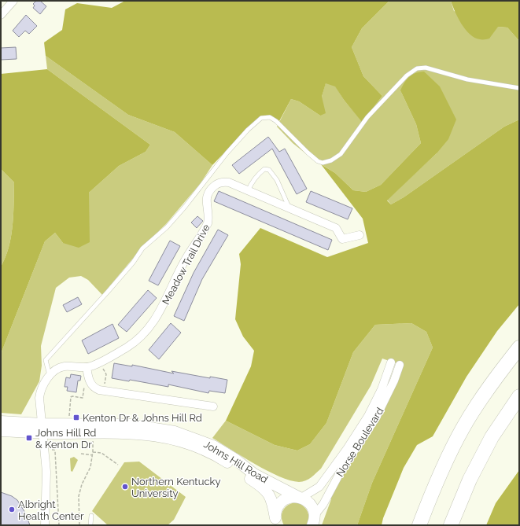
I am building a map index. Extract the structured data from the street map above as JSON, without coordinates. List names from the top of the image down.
{
  "streets": {
    "main road": ["Johns Hill Road"],
    "street": ["Meadow Trail Drive", "Norse Boulevard"]
  },
  "crossings": [
    ["Meadow Trail Drive", "Johns Hill Road"],
    ["Norse Boulevard", "Johns Hill Road"]
  ],
  "places": {
    "transit": ["Kenton Dr & Johns Hill Rd", "Johns Hill Rd & Kenton Dr"],
    "other": ["Northern Kentucky University", "Albright Health Center"]
  }
}
